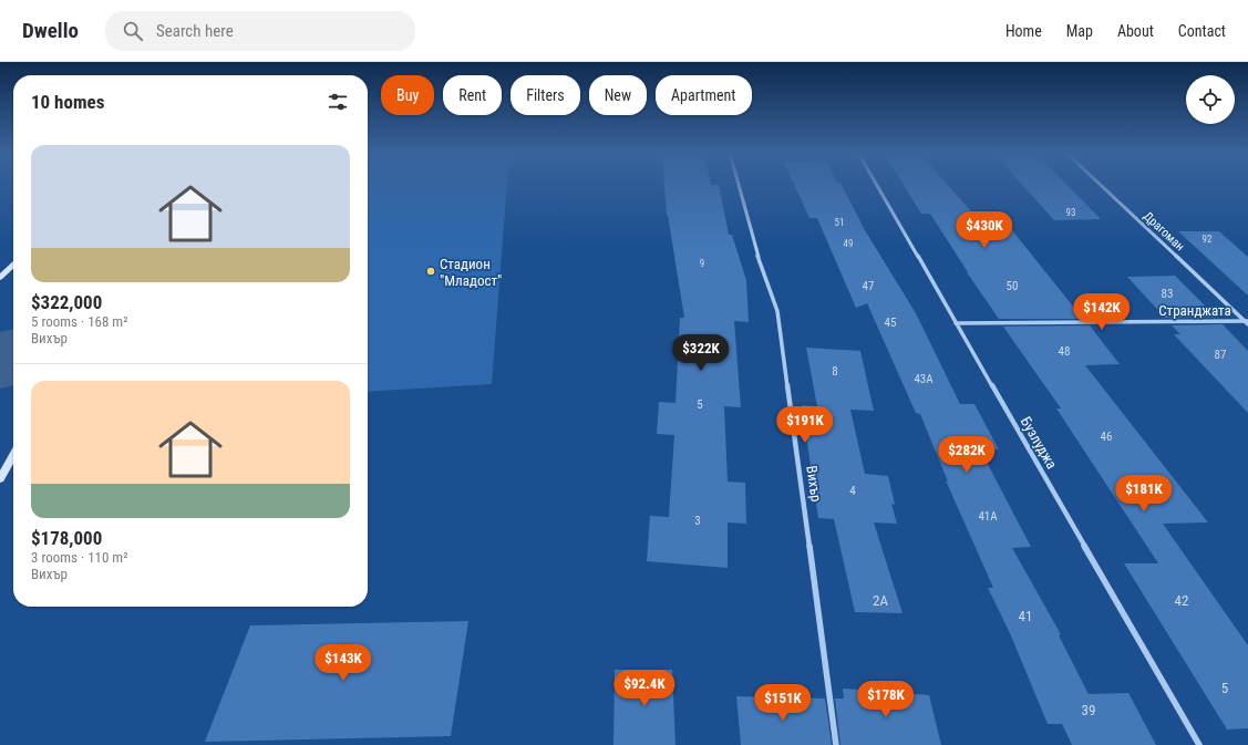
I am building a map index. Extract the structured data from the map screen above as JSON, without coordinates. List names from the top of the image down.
{
  "streets": {
    "street": [
      "Драгоман",
      "Странджата",
      "Бузлуджа",
      "Вихър"
    ]
  },
  "crossings": [
    ["Драгоман", "Странджата"],
    ["Странджата", "Бузлуджа"]
  ],
  "places": ["Стадион \"Младост\""],
  "house_numbers": [
    "93",
    "51",
    "92",
    "49",
    "9",
    "47",
    "50",
    "83",
    "45",
    "48",
    "87",
    "8",
    "43А",
    "5",
    "46",
    "4",
    "41А",
    "3",
    "2А",
    "42",
    "41",
    "5",
    "39"
  ],
  "page": {
    "header": "Dwello",
    "search": "Search here",
    "nav": [
      "Home",
      "Map",
      "About",
      "Contact"
    ],
    "chip": [
      "Buy",
      "Rent",
      "Filters",
      "New",
      "Apartment"
    ],
    "heading": "10 homes",
    "list": [
      {
        "name": "$322,000",
        "note": "5 rooms · 168 m² · Вихър"
      },
      {
        "name": "$178,000",
        "note": "3 rooms · 110 m² · Вихър"
      }
    ],
    "price": [
      "$430K",
      "$142K",
      "$322K",
      "$191K",
      "$282K",
      "$181K",
      "$143K",
      "$92.4K",
      "$178K",
      "$151K"
    ]
  }
}
